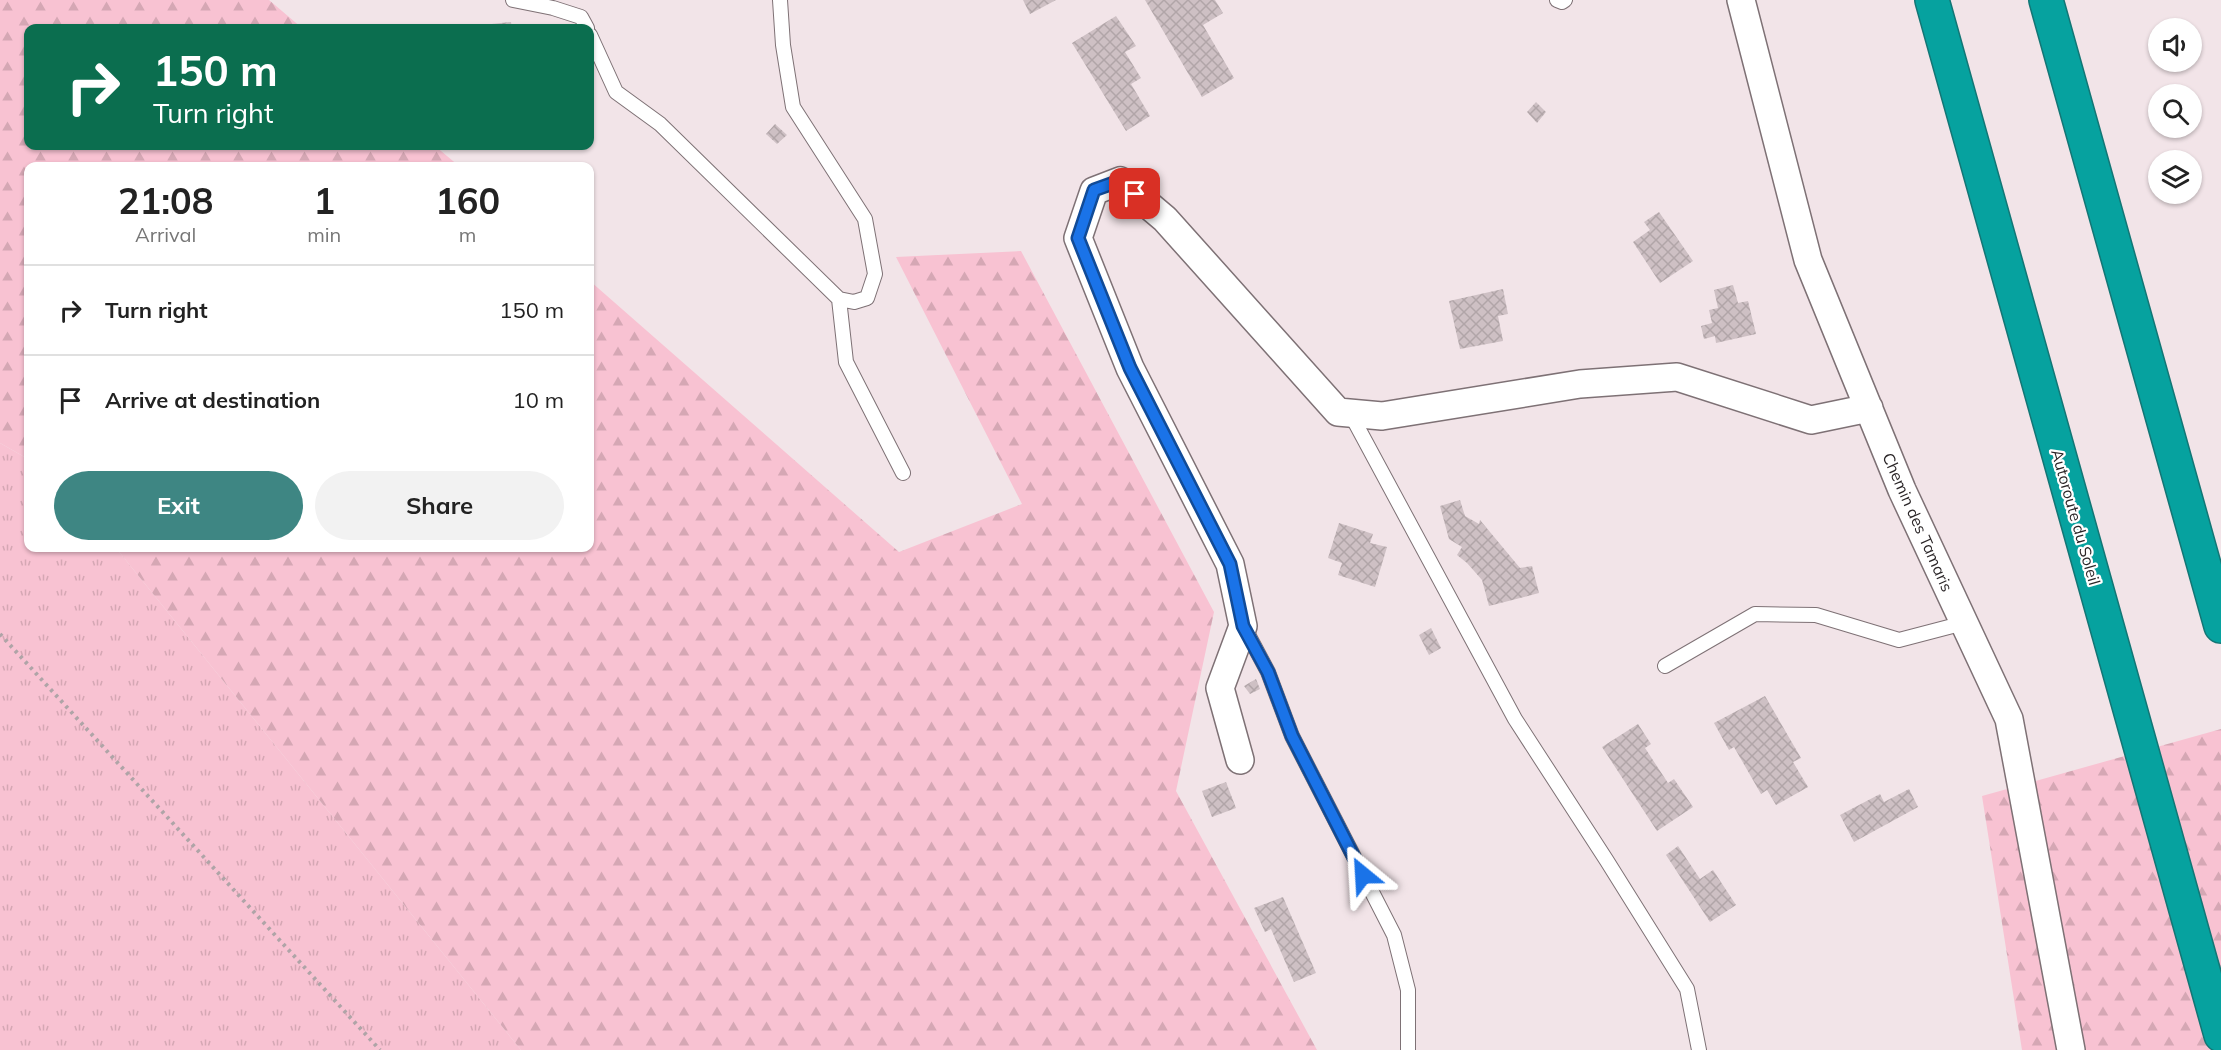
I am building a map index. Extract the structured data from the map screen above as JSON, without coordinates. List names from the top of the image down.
{
  "streets": {
    "highway": ["Autoroute du Soleil"],
    "street": ["Chemin des Tamaris"]
  },
  "page": {
    "turn": ["150 m", "Turn right"],
    "eta": [
      "21:08",
      "Arrival",
      "1",
      "min",
      "160",
      "m"
    ],
    "list": [
      {
        "name": "Turn right",
        "value": "150 m"
      },
      {
        "name": "Arrive at destination",
        "value": "10 m"
      }
    ],
    "buttons": ["Exit", "Share"]
  }
}
